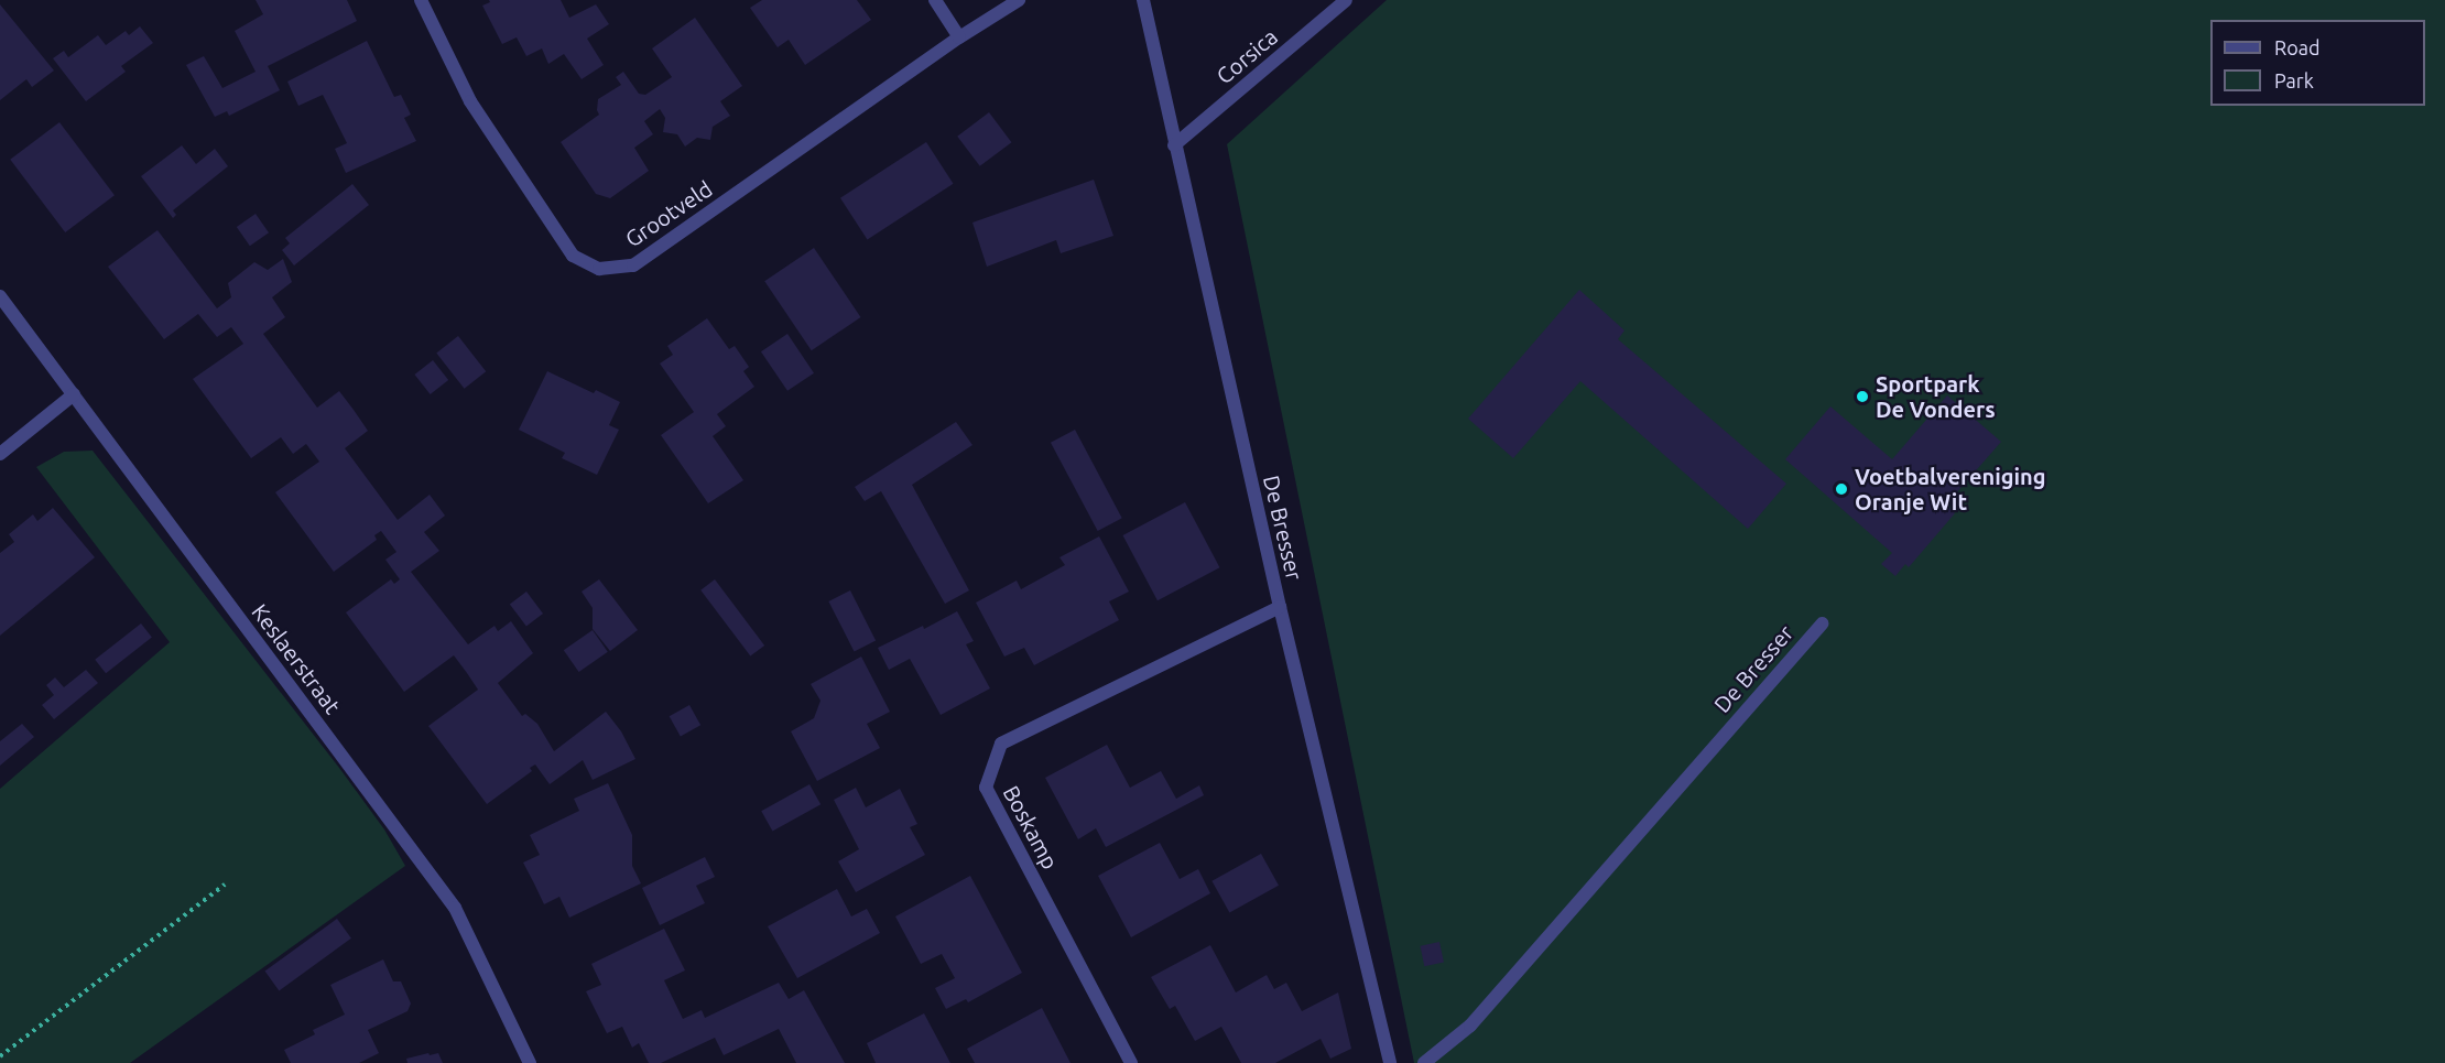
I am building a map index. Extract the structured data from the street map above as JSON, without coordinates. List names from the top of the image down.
{
  "streets": {
    "street": [
      "Corsica",
      "Grootveld",
      "De Bresser",
      "Keslaerstraat",
      "Boskamp"
    ]
  },
  "crossings": [
    ["Corsica", "De Bresser"],
    ["De Bresser", "Boskamp"]
  ],
  "places": ["Sportpark De Vonders", "Voetbalvereniging Oranje Wit"],
  "legend": ["Road", "Park"]
}
